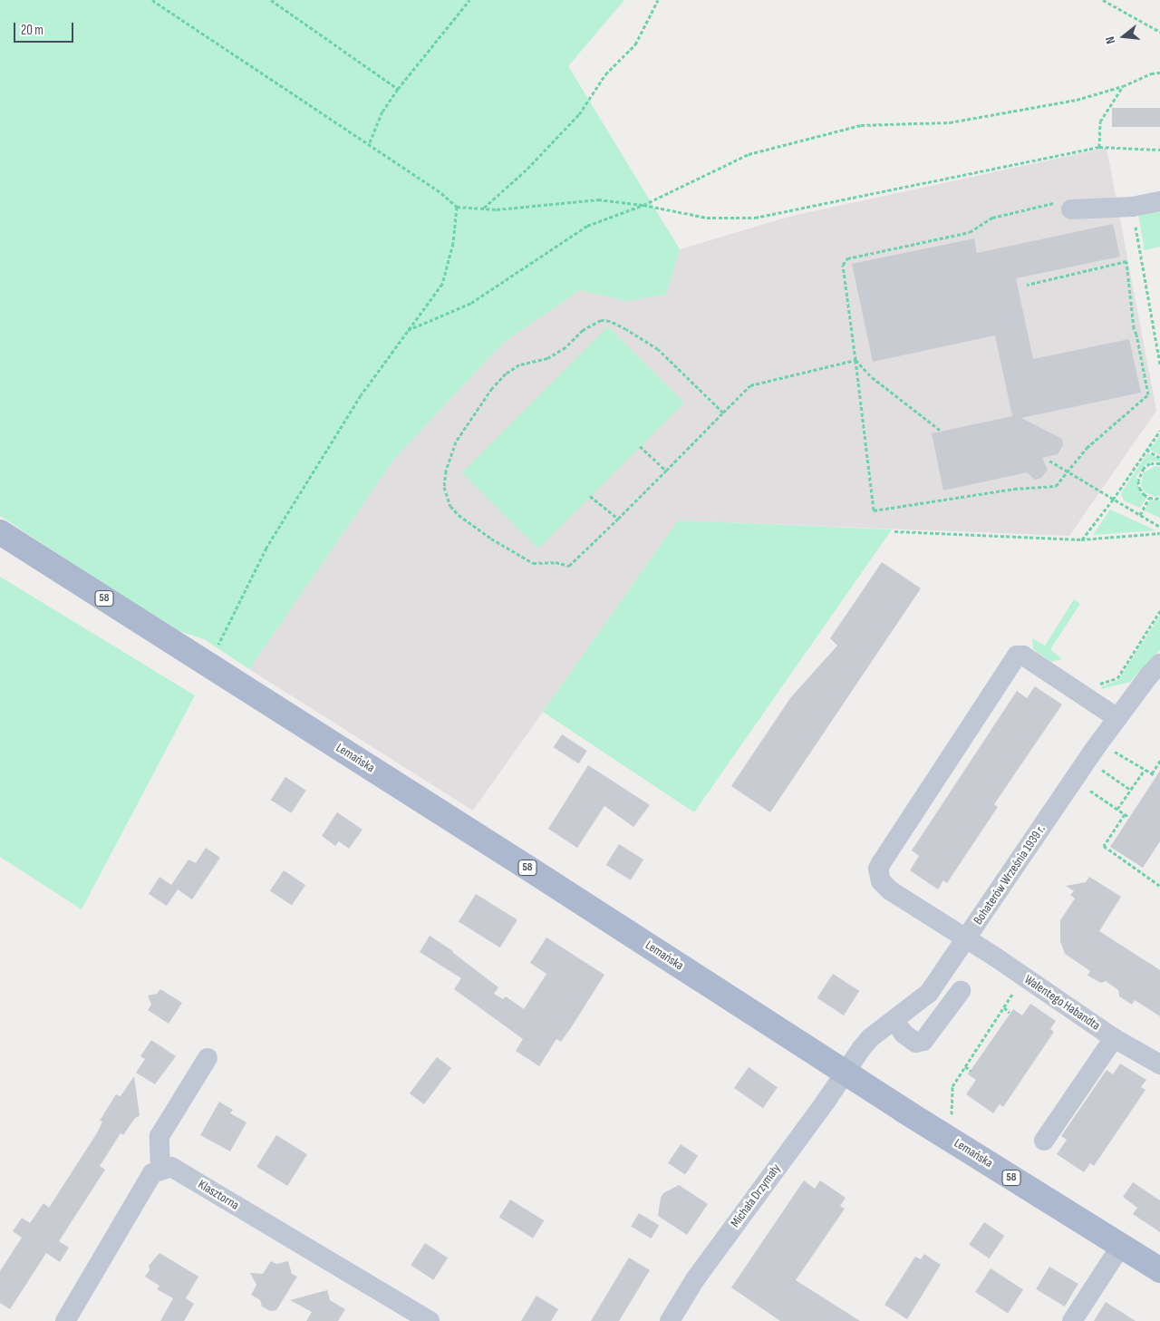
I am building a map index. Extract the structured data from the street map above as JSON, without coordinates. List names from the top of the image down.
{
  "streets": {
    "main road": ["58", "Lemańska"],
    "street": [
      "Bohaterów Września 1939 r.",
      "Walentego Habandta",
      "Klasztorna",
      "Michała Drzymały"
    ]
  },
  "crossings": [
    ["58", "Lemańska"],
    ["Lemańska", "Bohaterów Września 1939 r."],
    ["Lemańska", "Michała Drzymały"],
    ["Bohaterów Września 1939 r.", "Walentego Habandta"],
    ["Bohaterów Września 1939 r.", "Michała Drzymały"]
  ],
  "scale_bar": "20 m",
  "north": "left"
}
